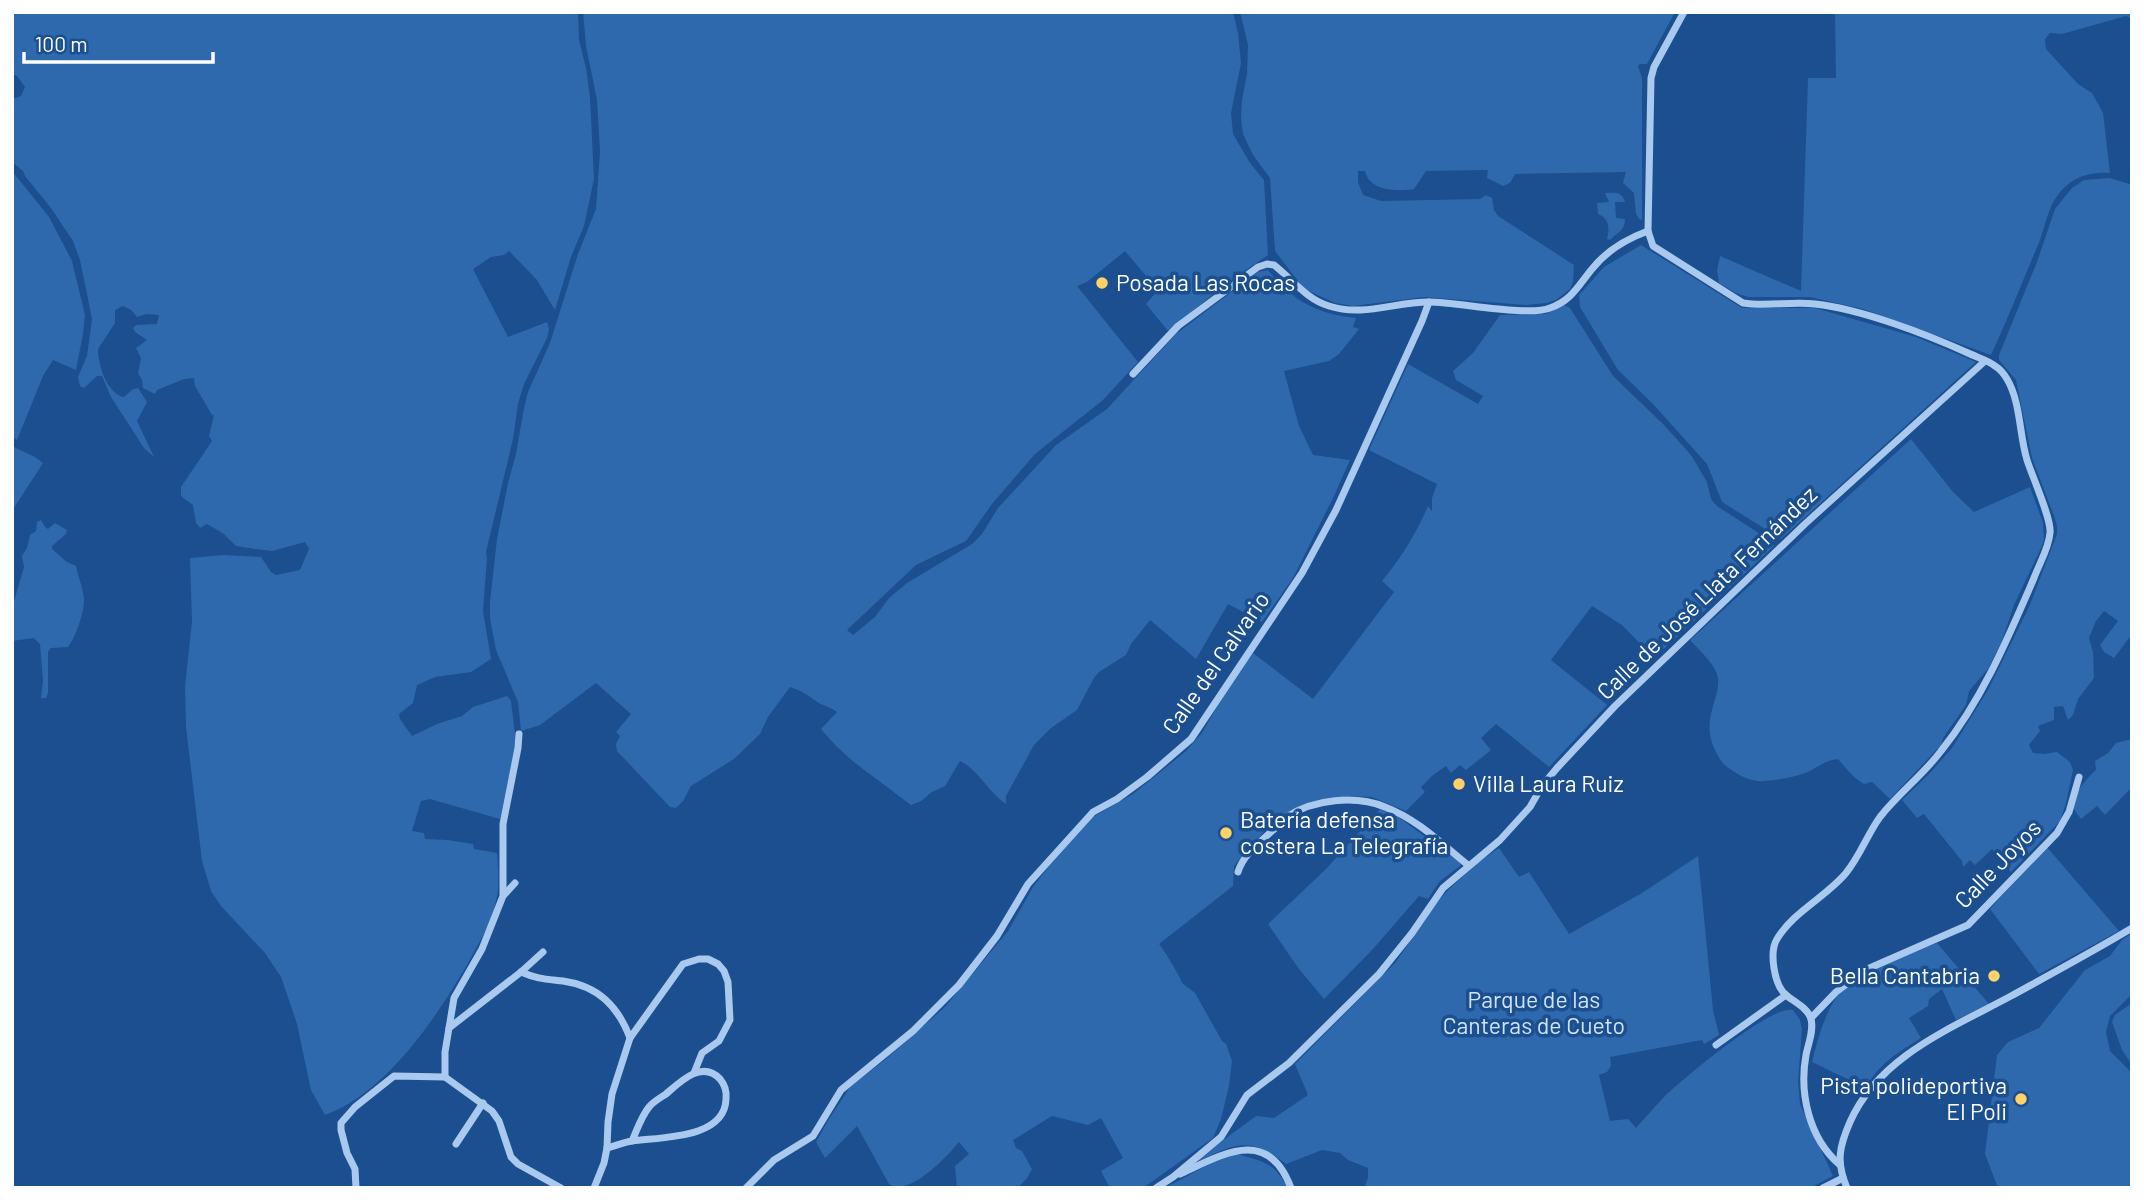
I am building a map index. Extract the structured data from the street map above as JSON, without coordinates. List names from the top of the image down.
{
  "streets": {
    "street": ["Calle de José Llata Fernández", "Calle del Calvario", "Calle Joyos"]
  },
  "parks": ["Parque de las Canteras de Cueto"],
  "places": [
    "Posada Las Rocas",
    "Villa Laura Ruiz",
    "Batería defensa costera La Telegrafía",
    "Bella Cantabria",
    "Pista polideportiva El Poli"
  ],
  "scale_bar": "100 m"
}
